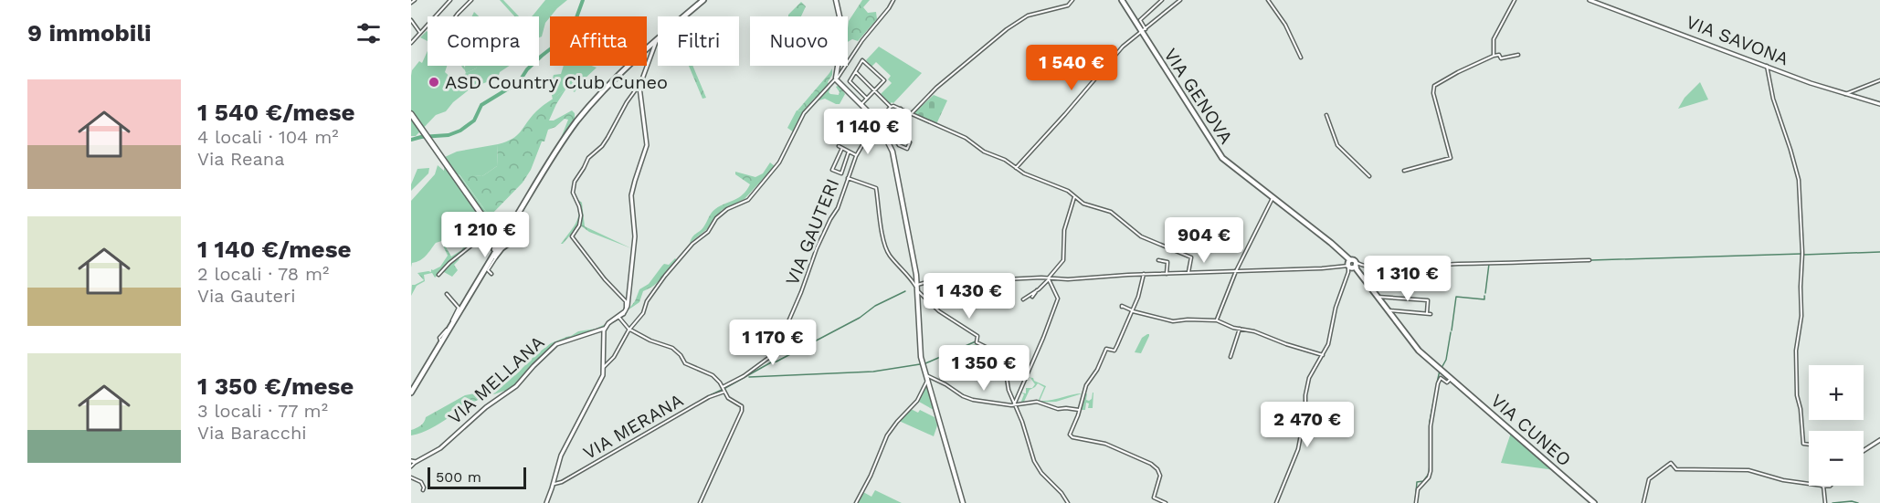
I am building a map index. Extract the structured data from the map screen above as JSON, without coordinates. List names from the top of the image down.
{
  "streets": {
    "main road": ["VIA GENOVA", "VIA CUNEO"],
    "street": [
      "VIA SAVONA",
      "VIA GAUTERI",
      "VIA MELLANA",
      "VIA MERANA"
    ]
  },
  "crossings": [
    ["VIA GENOVA", "VIA CUNEO"]
  ],
  "places": ["ASD Country Club Cuneo"],
  "scale_bar": "500 m",
  "page": {
    "heading": "9 immobili",
    "chip": [
      "Compra",
      "Affitta",
      "Filtri",
      "Nuovo"
    ],
    "price": [
      "1 540 €",
      "1 140 €",
      "1 210 €",
      "904 €",
      "1 310 €",
      "1 430 €",
      "1 170 €",
      "1 350 €",
      "2 470 €"
    ],
    "list": [
      {
        "name": "1 540 €/mese",
        "note": "4 locali · 104 m² · Via Reana"
      },
      {
        "name": "1 140 €/mese",
        "note": "2 locali · 78 m² · Via Gauteri"
      },
      {
        "name": "1 350 €/mese",
        "note": "3 locali · 77 m² · Via Baracchi"
      }
    ],
    "map_buttons": ["+", "−"],
    "scale": "500 m"
  }
}
